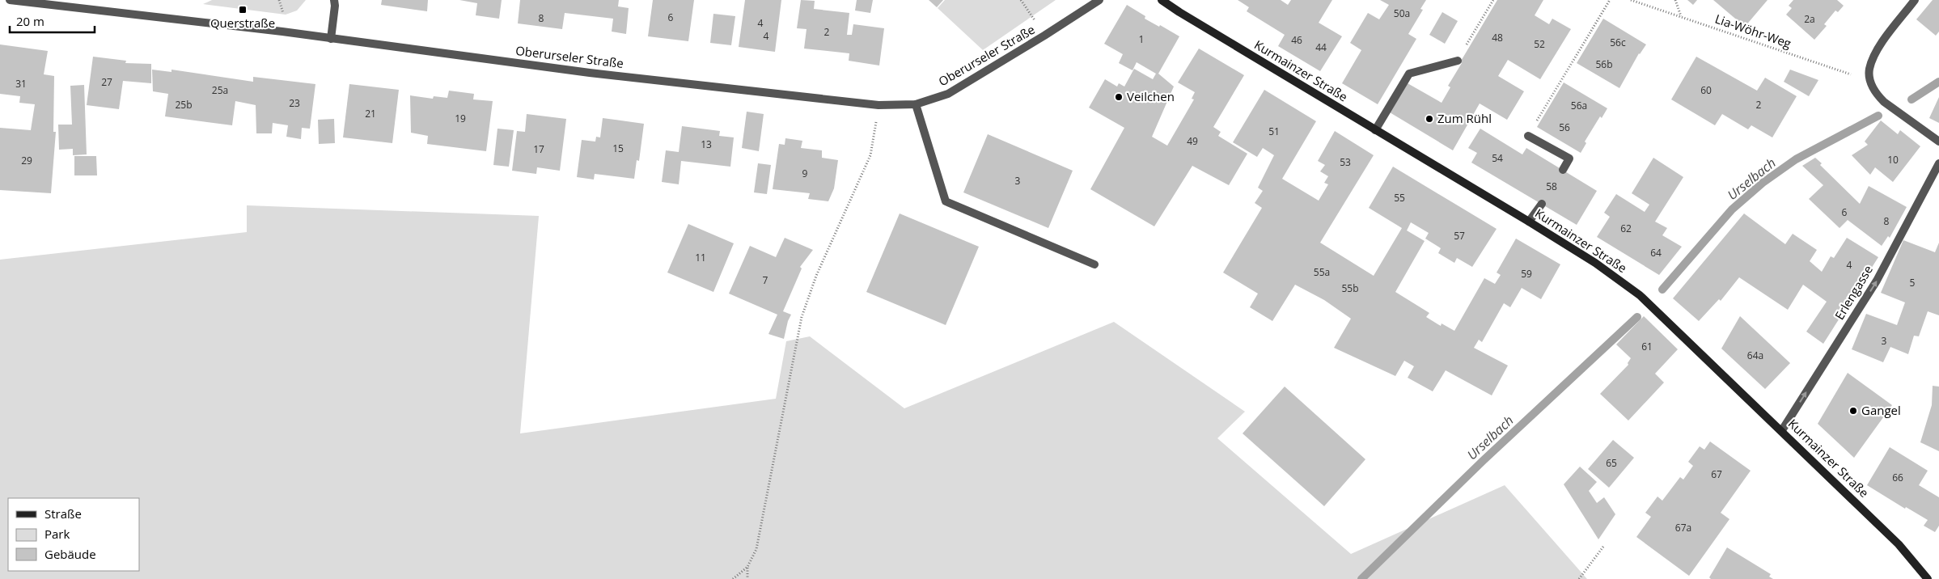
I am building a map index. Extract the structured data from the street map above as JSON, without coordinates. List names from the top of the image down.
{
  "streets": {
    "main road": ["Kurmainzer Straße"],
    "street": ["Oberurseler Straße", "Erlengasse"],
    "path": ["Lia-Wöhr-Weg"]
  },
  "crossings": [
    ["Kurmainzer Straße", "Erlengasse"]
  ],
  "one_way": ["Erlengasse"],
  "water": ["Urselbach"],
  "places": {
    "transit": ["Querstraße"],
    "other": ["Veilchen", "Zum Rühl", "Gangel"]
  },
  "house_numbers": [
    "50a",
    "6",
    "8",
    "2a",
    "4",
    "2",
    "4",
    "48",
    "1",
    "46",
    "56c",
    "52",
    "44",
    "56b",
    "27",
    "31",
    "25a",
    "60",
    "23",
    "25b",
    "2",
    "56a",
    "21",
    "19",
    "56",
    "51",
    "49",
    "13",
    "15",
    "17",
    "54",
    "10",
    "29",
    "53",
    "9",
    "3",
    "58",
    "55",
    "6",
    "8",
    "62",
    "57",
    "64",
    "11",
    "4",
    "55a",
    "59",
    "7",
    "5",
    "55b",
    "3",
    "61",
    "64a",
    "65",
    "67",
    "66",
    "67a"
  ],
  "legend": ["Straße", "Park", "Gebäude"],
  "scale_bar": "20 m"
}
